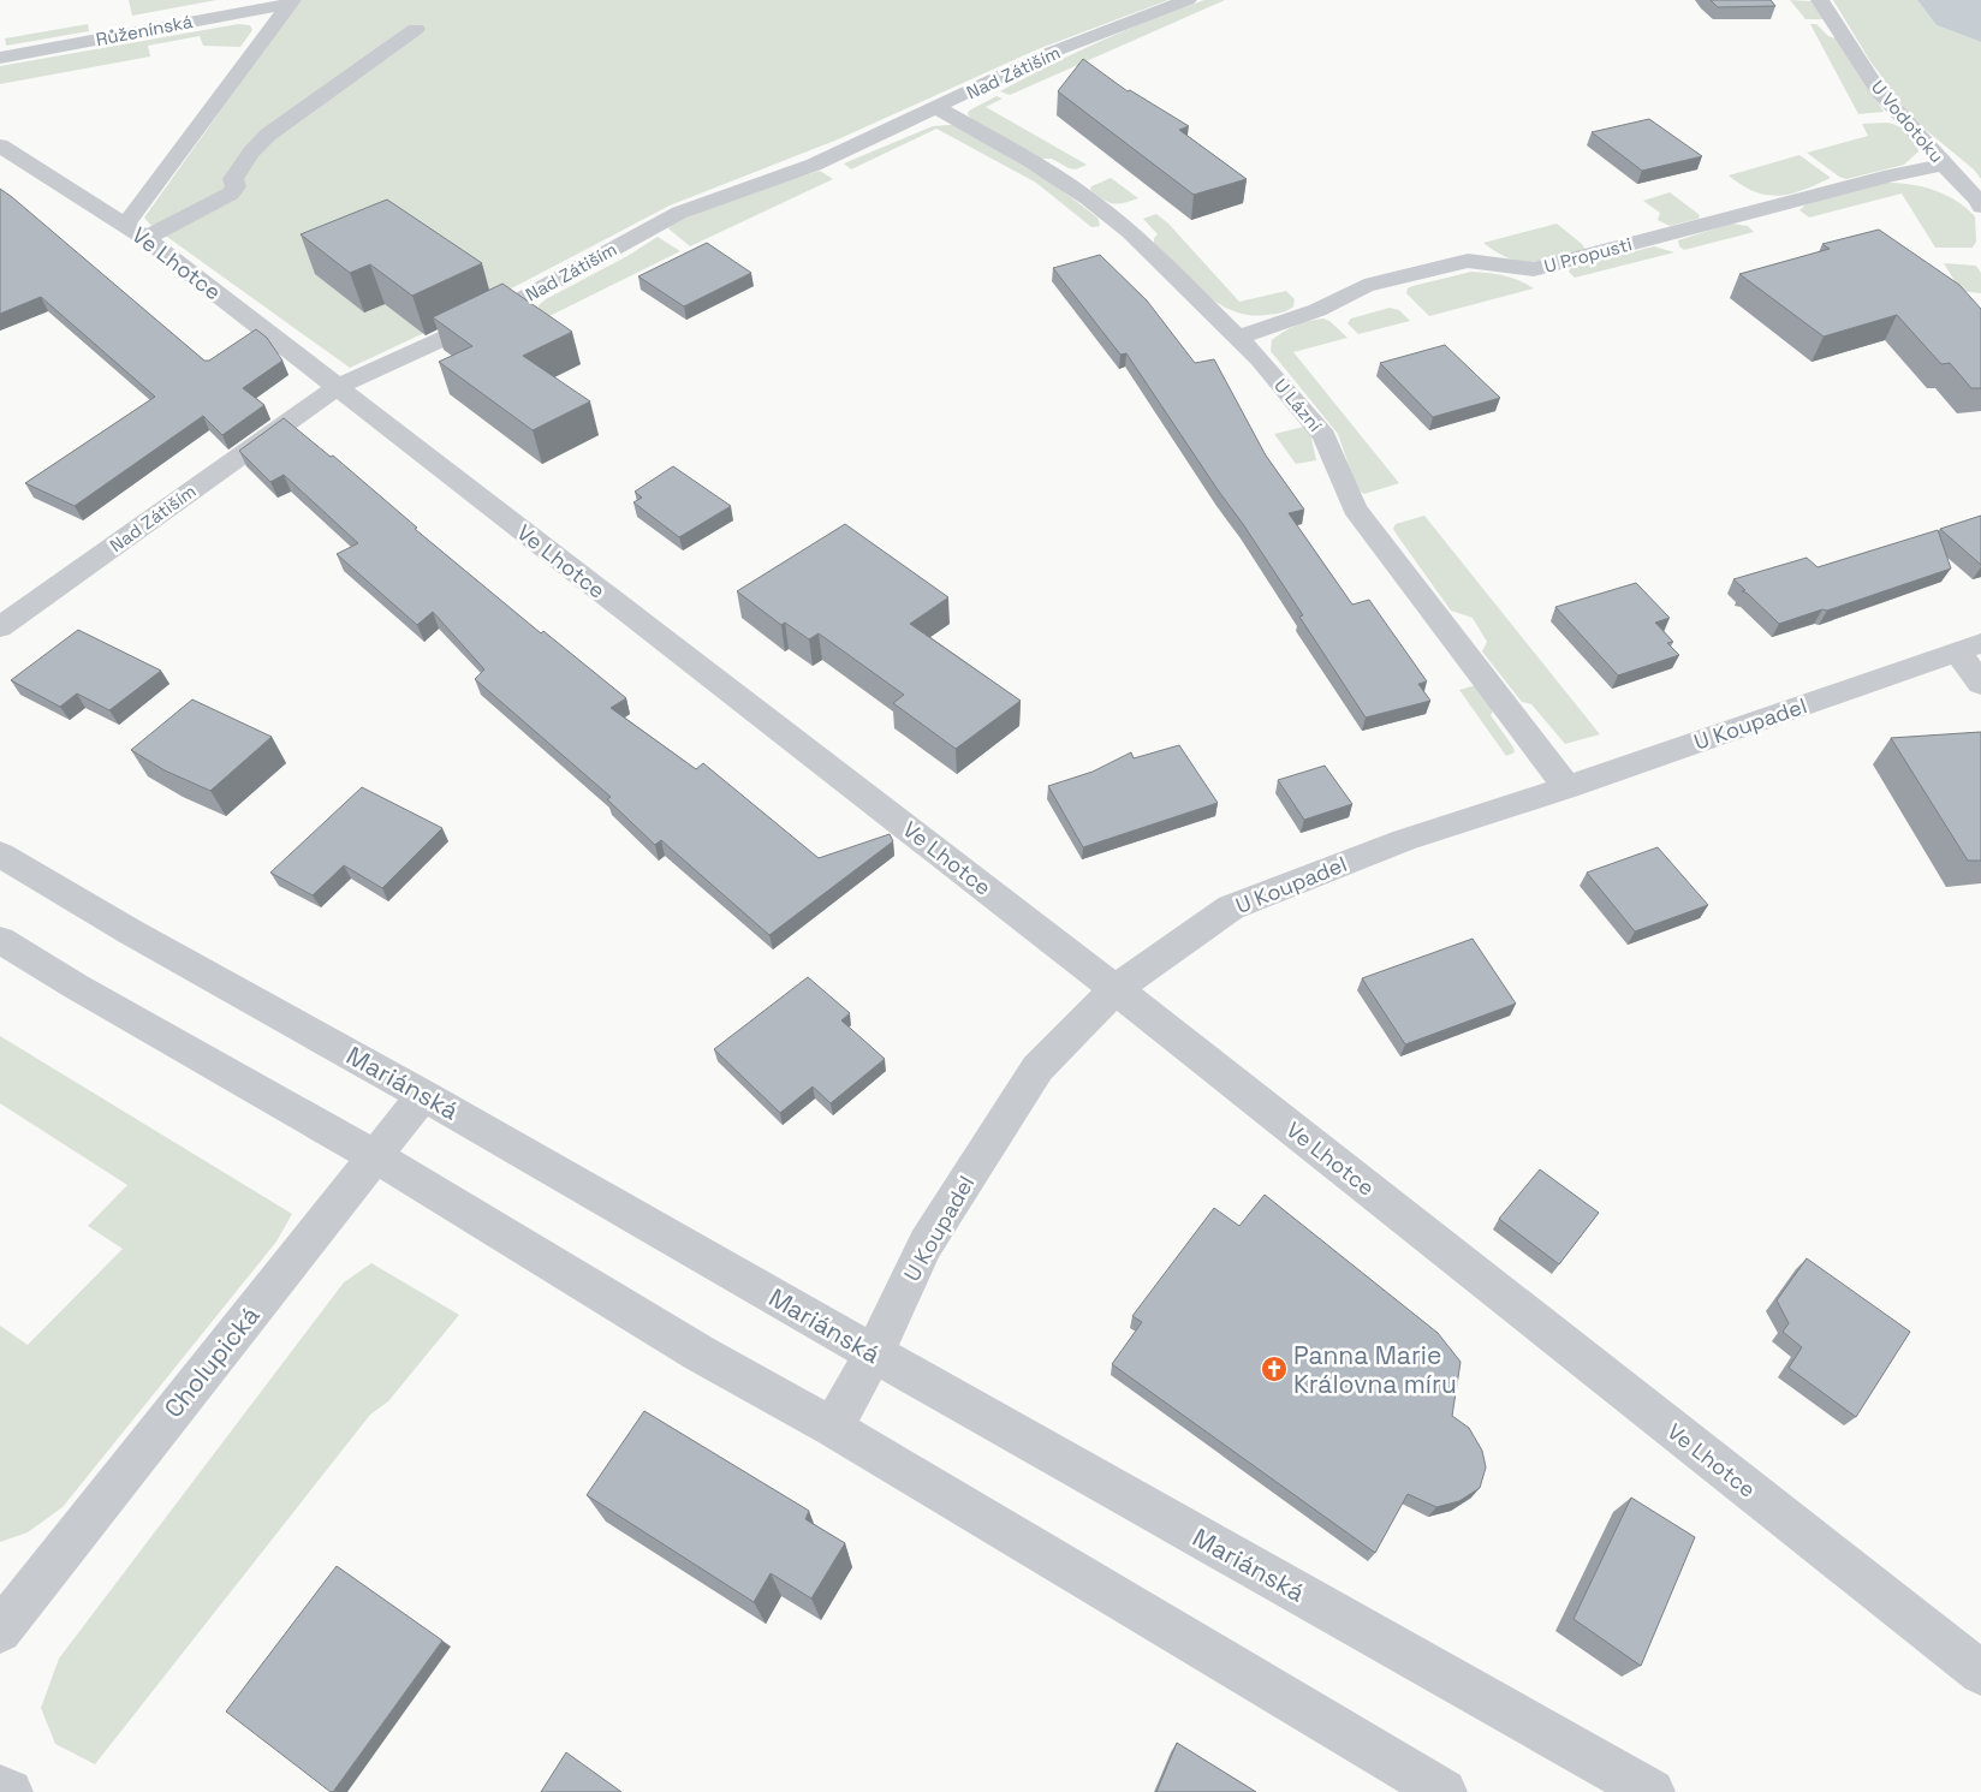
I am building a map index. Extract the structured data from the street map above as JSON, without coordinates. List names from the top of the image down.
{
  "streets": {
    "street": [
      "Růženínská",
      "Nad Zátiším",
      "U Vodotoku",
      "U Propusti",
      "Ve Lhotce",
      "U Lázní",
      "U Koupadel",
      "Mariánská",
      "Cholupická"
    ]
  },
  "crossings": [
    ["Růženínská", "Ve Lhotce"],
    ["Nad Zátiším", "Ve Lhotce"],
    ["Nad Zátiším", "U Lázní"],
    ["U Vodotoku", "U Propusti"],
    ["U Propusti", "U Lázní"],
    ["Ve Lhotce", "U Koupadel"],
    ["U Lázní", "U Koupadel"],
    ["U Koupadel", "Mariánská"],
    ["Mariánská", "Cholupická"]
  ],
  "places": {
    "church": ["Panna Marie Královna míru"]
  }
}
